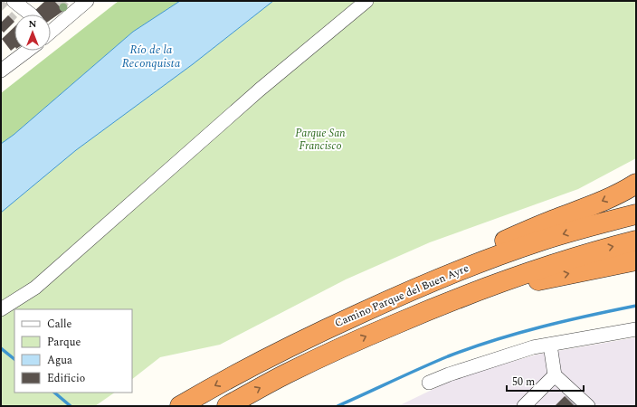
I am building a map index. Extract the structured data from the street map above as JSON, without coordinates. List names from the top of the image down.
{
  "streets": {
    "highway": ["Camino Parque del Buen Ayre"]
  },
  "water": ["Río de la Reconquista"],
  "parks": ["Parque San Francisco"],
  "legend": [
    "Calle",
    "Parque",
    "Agua",
    "Edificio"
  ],
  "scale_bar": "50 m",
  "north": "top"
}
